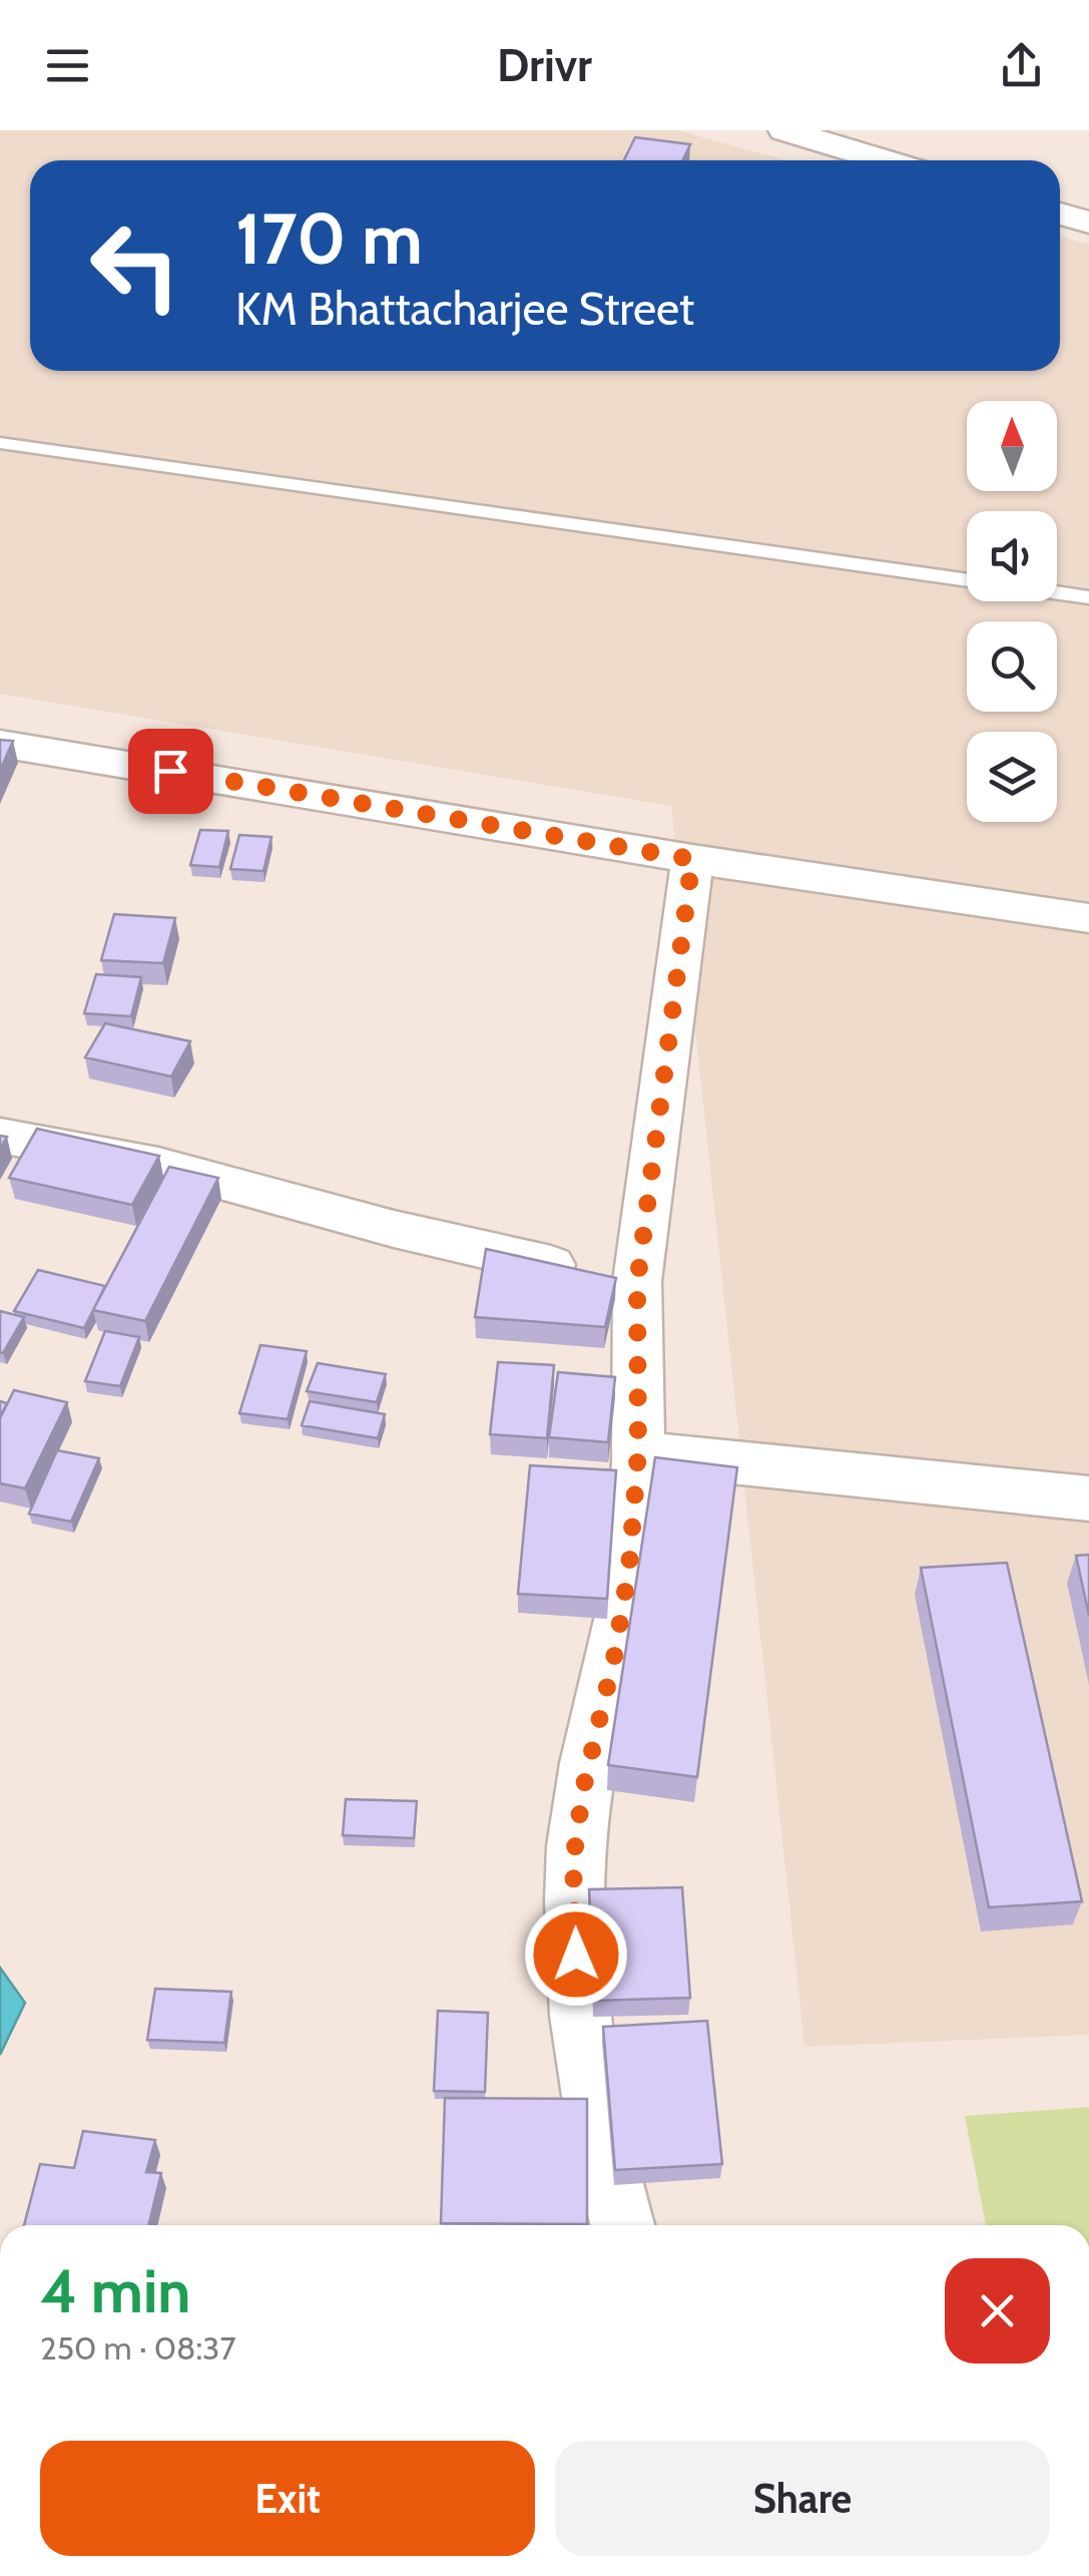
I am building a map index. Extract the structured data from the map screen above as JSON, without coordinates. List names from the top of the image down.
{
  "north": "top",
  "page": {
    "header": "Drivr",
    "turn": ["170 m", "KM Bhattacharjee Street"],
    "heading": ["4 min", "250 m · 08:37"],
    "buttons": ["Exit", "Share"]
  }
}
